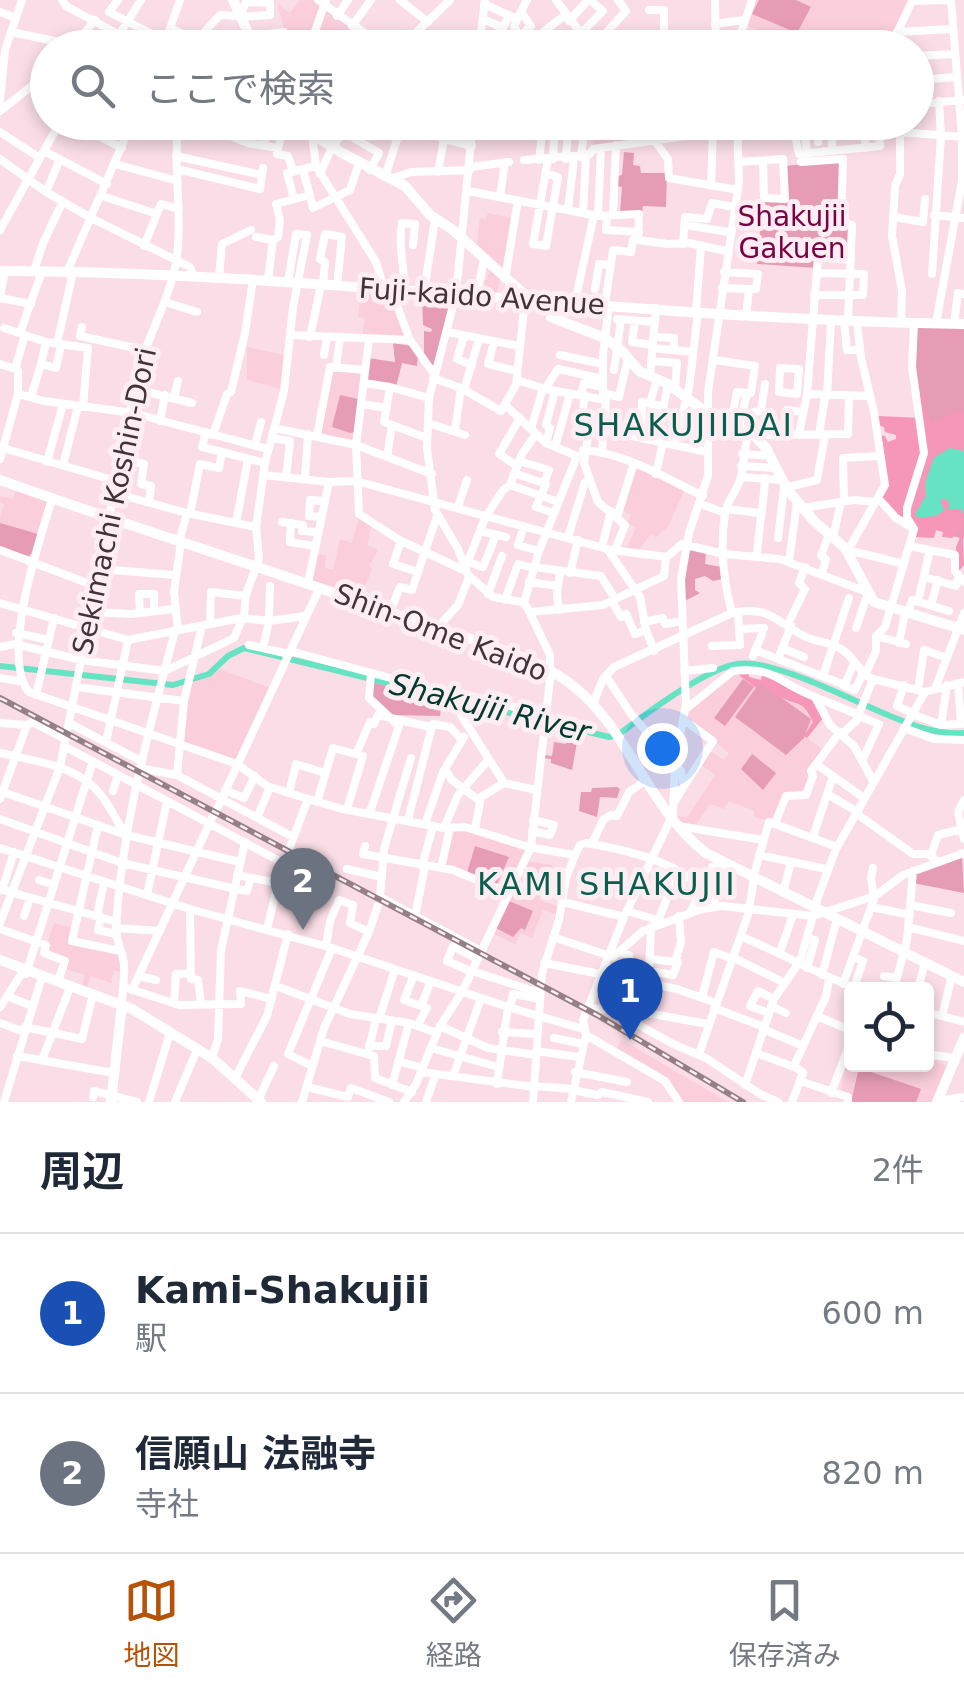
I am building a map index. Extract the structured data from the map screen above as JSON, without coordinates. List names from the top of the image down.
{
  "streets": {
    "main road": ["Fuji-kaido Avenue", "Shin-Ome Kaido"],
    "street": ["Sekimachi Koshin-Dori"]
  },
  "crossings": [
    ["Fuji-kaido Avenue", "Sekimachi Koshin-Dori"],
    ["Sekimachi Koshin-Dori", "Shin-Ome Kaido"]
  ],
  "districts": ["SHAKUJIIDAI", "KAMI SHAKUJII"],
  "water": ["Shakujii River"],
  "parks": ["Shakujii Gakuen"],
  "page": {
    "search": "ここで検索",
    "pins": ["2", "1"],
    "heading": ["周辺", "2件"],
    "list": [
      {
        "mark": "1",
        "name": "Kami-Shakujii",
        "note": "駅",
        "value": "600 m"
      },
      {
        "mark": "2",
        "name": "信願山 法融寺",
        "note": "寺社",
        "value": "820 m"
      }
    ],
    "nav": ["地図", "経路", "保存済み"]
  }
}
